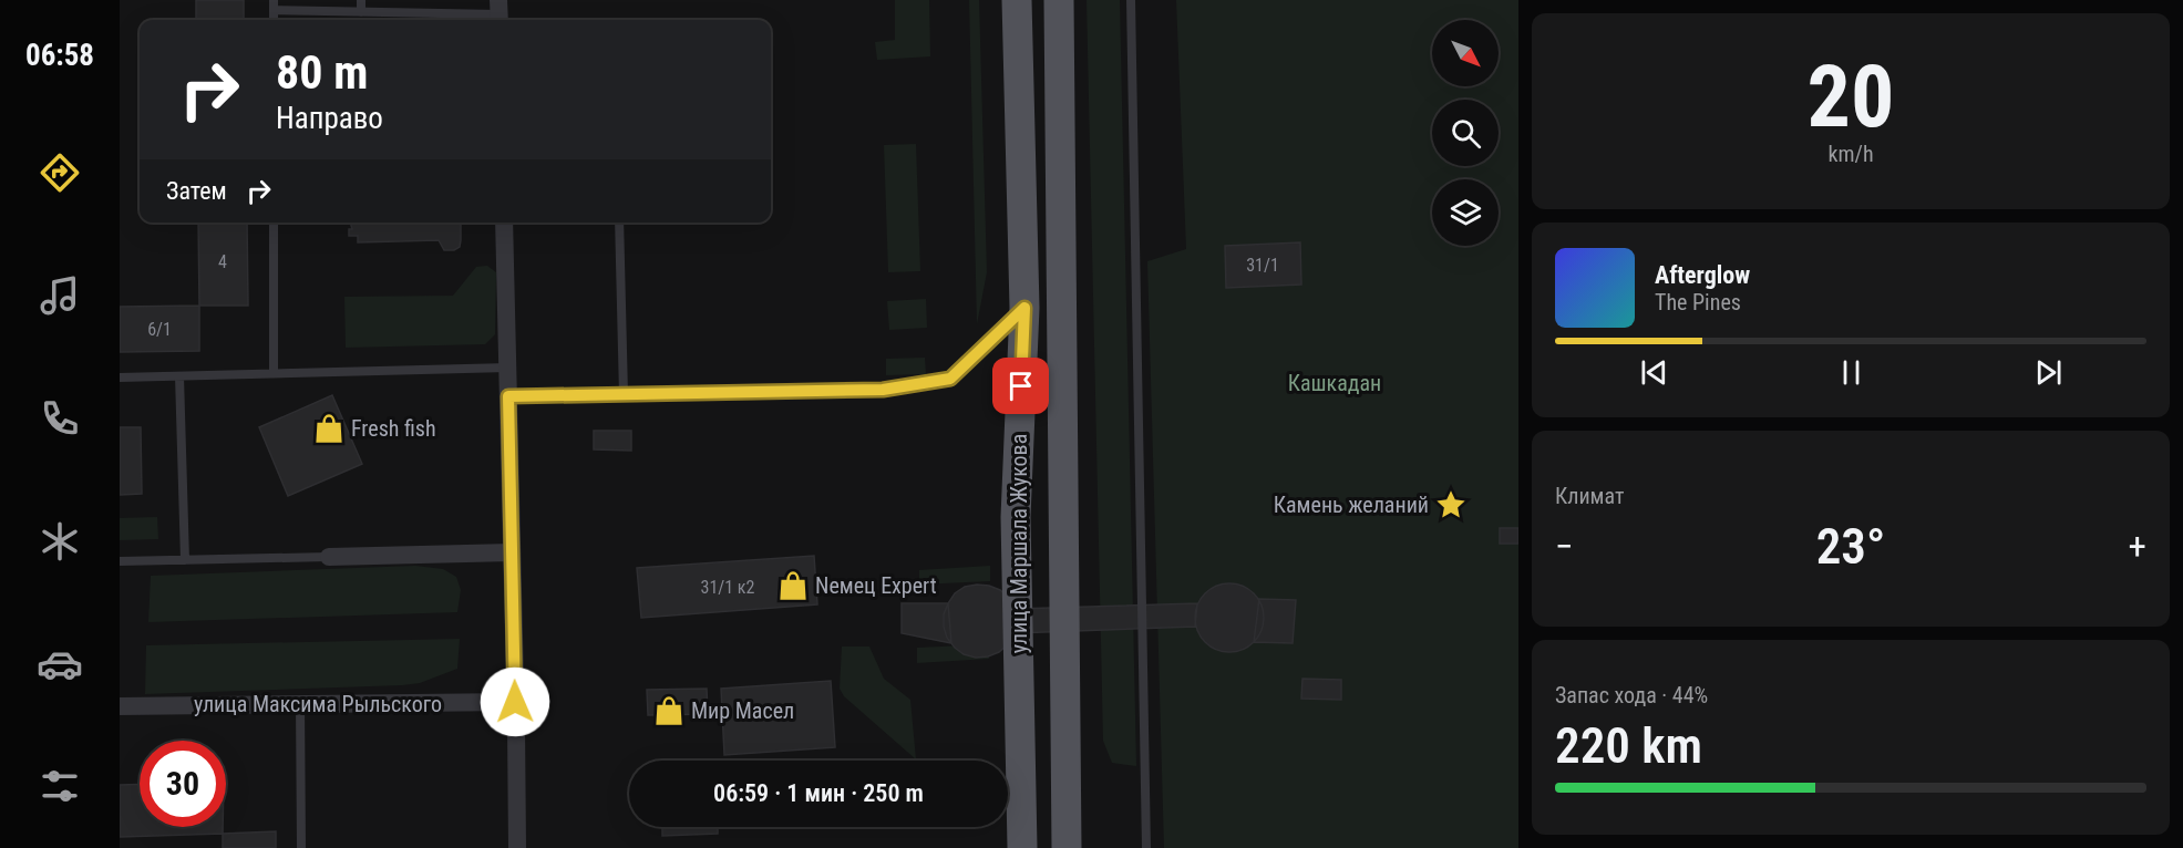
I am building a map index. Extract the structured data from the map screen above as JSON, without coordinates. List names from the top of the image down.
{
  "streets": {
    "main road": ["улица Маршала Жукова"],
    "street": ["улица Максима Рыльского"]
  },
  "parks": ["Кашкадан"],
  "places": {
    "shop": ["Fresh fish", "Nемец Expert", "Мир Масел"],
    "place": ["Камень желаний"]
  },
  "house_numbers": [
    "4",
    "31/1",
    "6/1",
    "31/1 к2"
  ],
  "north": "bottom right",
  "page": {
    "tabs": "06:58",
    "tile": [
      ["20", "km/h"],
      "Климат",
      ["Запас хода · 44%", "220 km"]
    ],
    "turn": ["80 m", "Направо"],
    "then": "Затем",
    "song": ["Afterglow", "The Pines"],
    "heat": ["−", "23°", "+"],
    "limit": "30",
    "trip": "06:59 · 1 мин · 250 m"
  }
}
